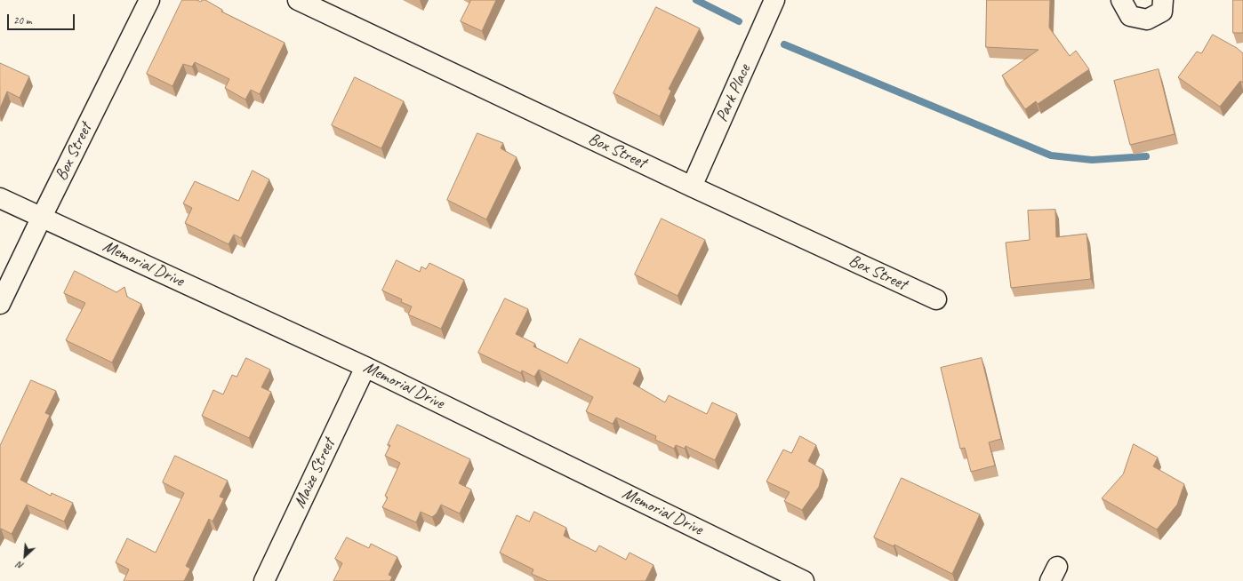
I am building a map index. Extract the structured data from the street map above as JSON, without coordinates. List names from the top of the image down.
{
  "streets": {
    "street": [
      "Park Place",
      "Box Street",
      "Memorial Drive",
      "Maize Street"
    ]
  },
  "crossings": [
    ["Park Place", "Box Street"],
    ["Box Street", "Memorial Drive"],
    ["Memorial Drive", "Maize Street"]
  ],
  "scale_bar": "20 m",
  "north": "bottom left"
}
